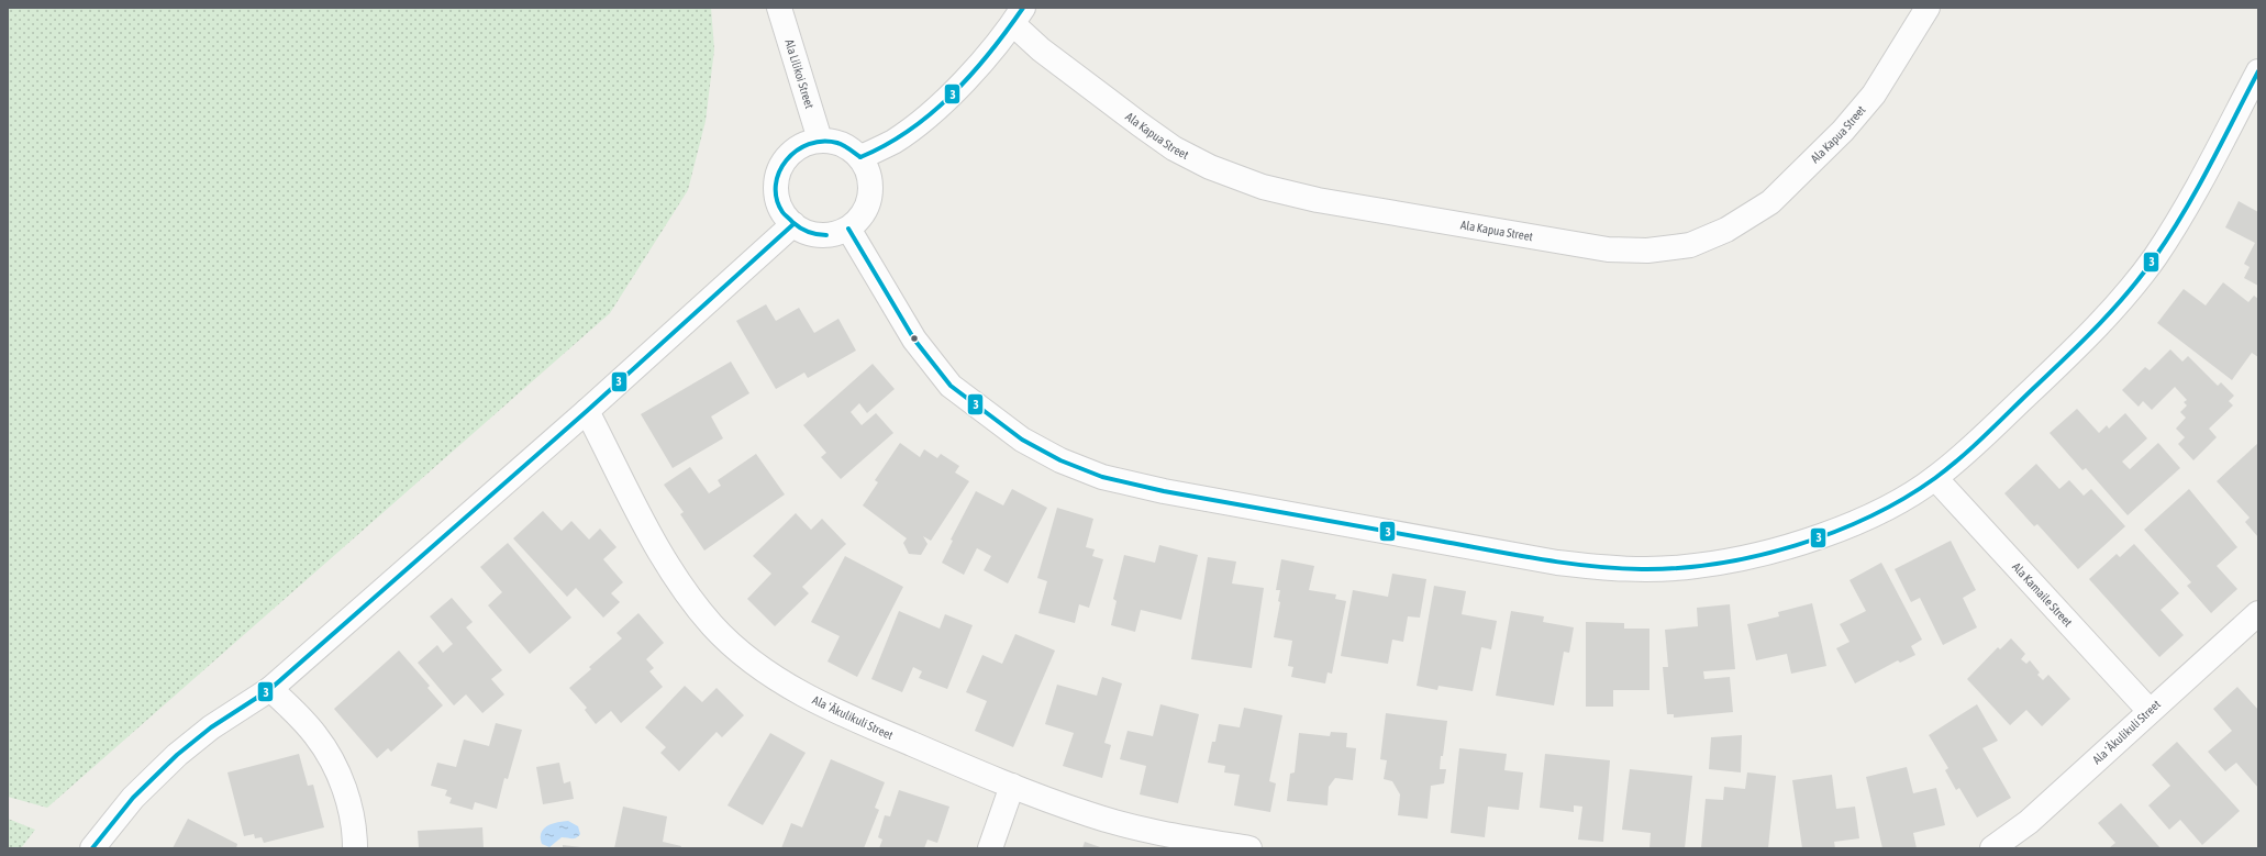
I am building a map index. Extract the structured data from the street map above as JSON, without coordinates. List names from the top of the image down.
{
  "streets": {
    "street": [
      "Ala Lilikoi Street",
      "Ala Kapua Street",
      "Ala Kamaile Street",
      "Ala ʻĀkulikuli Street"
    ]
  },
  "crossings": [
    ["Ala Kamaile Street", "Ala ʻĀkulikuli Street"]
  ],
  "lines": ["transit line 3"]
}
